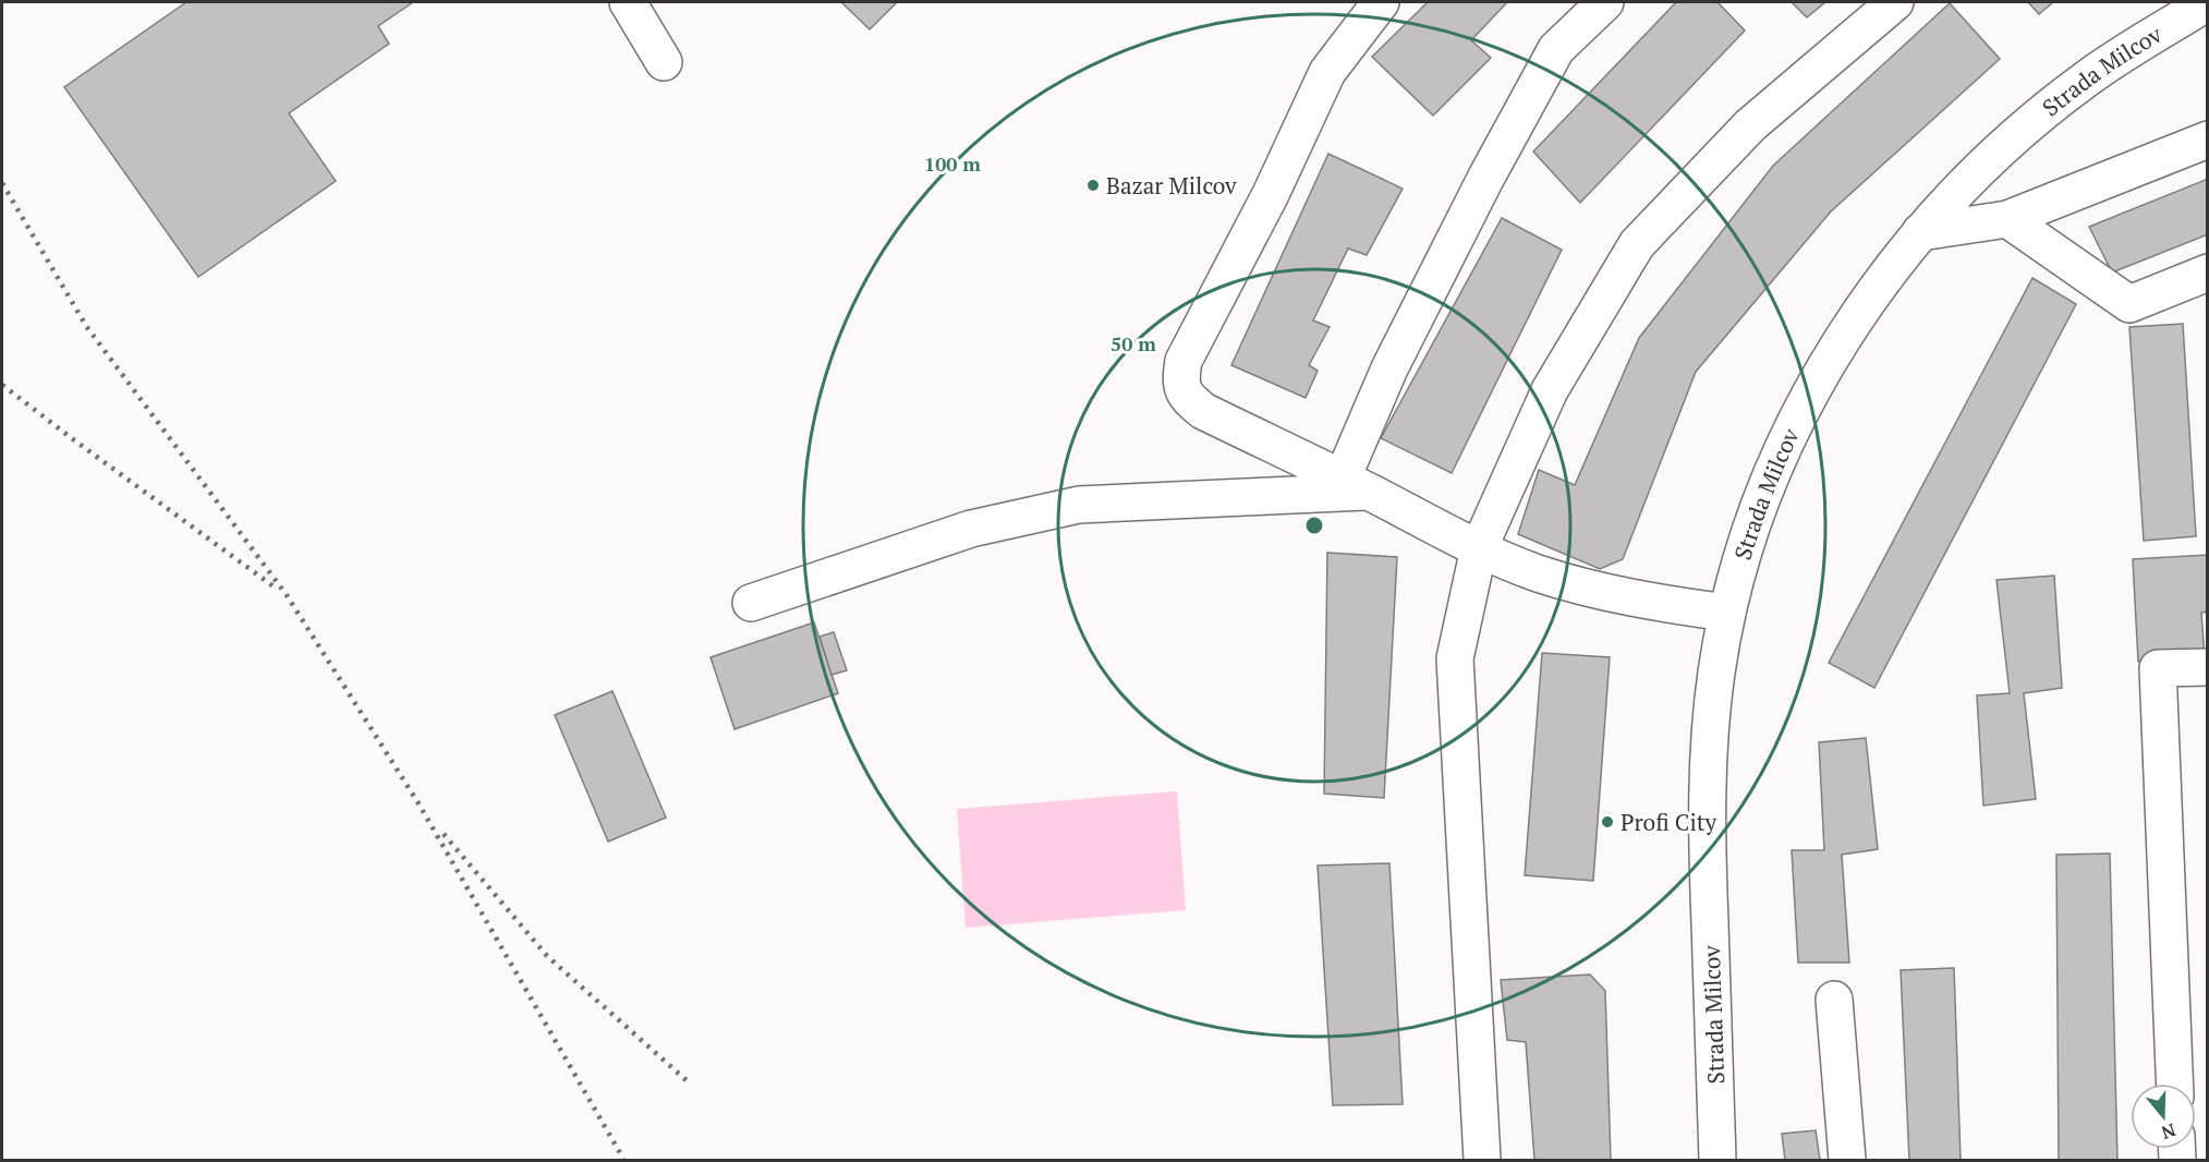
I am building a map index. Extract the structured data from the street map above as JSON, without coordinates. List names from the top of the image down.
{
  "streets": {
    "street": ["Strada Milcov"]
  },
  "places": ["Bazar Milcov", "Profi City"],
  "north": "bottom",
  "rings": ["100 m", "50 m"]
}
